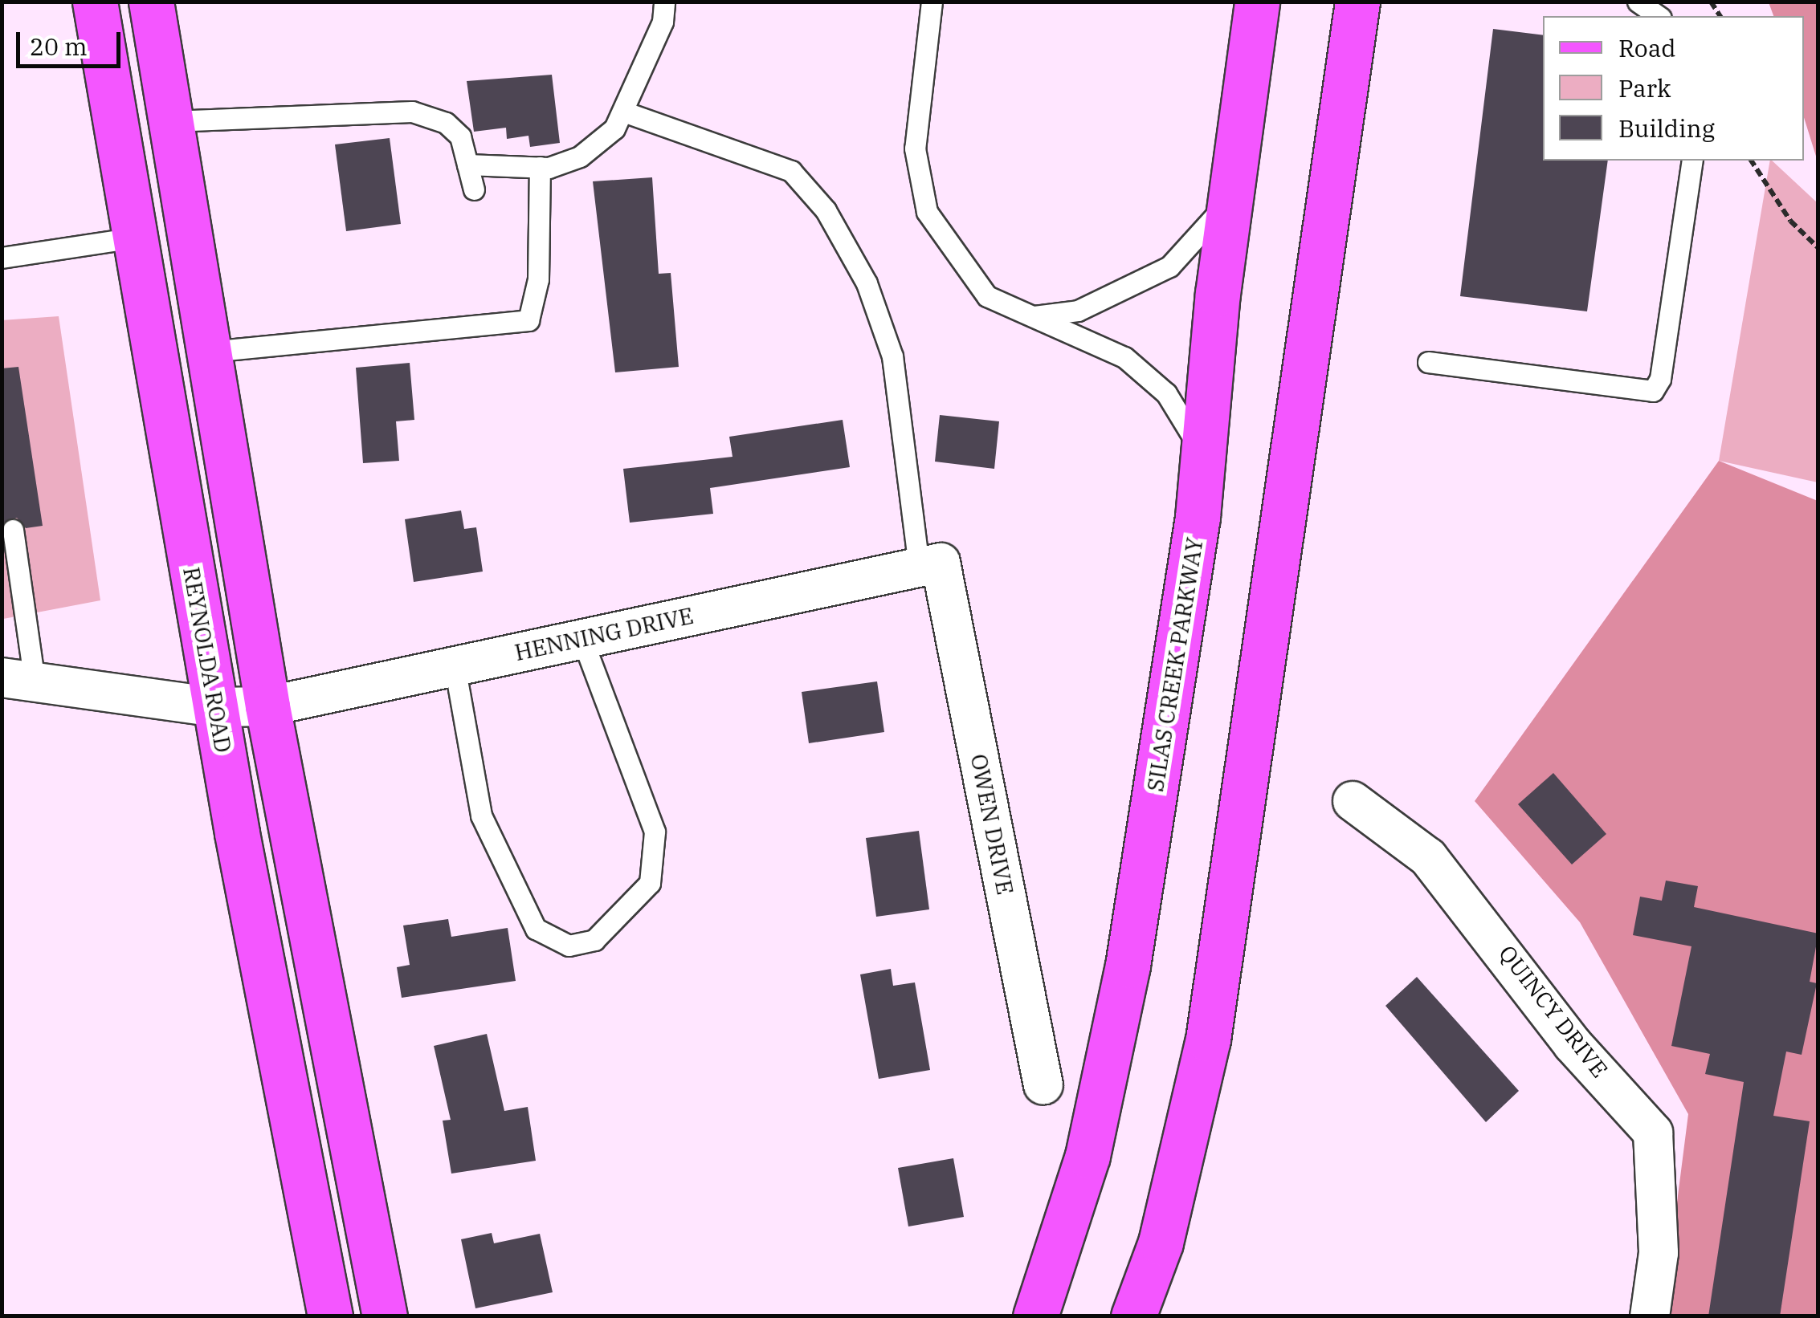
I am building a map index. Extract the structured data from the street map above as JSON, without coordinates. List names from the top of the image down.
{
  "streets": {
    "main road": ["REYNOLDA ROAD", "SILAS CREEK PARKWAY"],
    "street": ["HENNING DRIVE", "OWEN DRIVE", "QUINCY DRIVE"]
  },
  "crossings": [
    ["HENNING DRIVE", "REYNOLDA ROAD"],
    ["HENNING DRIVE", "OWEN DRIVE"]
  ],
  "legend": ["Road", "Park", "Building"],
  "scale_bar": "20 m"
}
